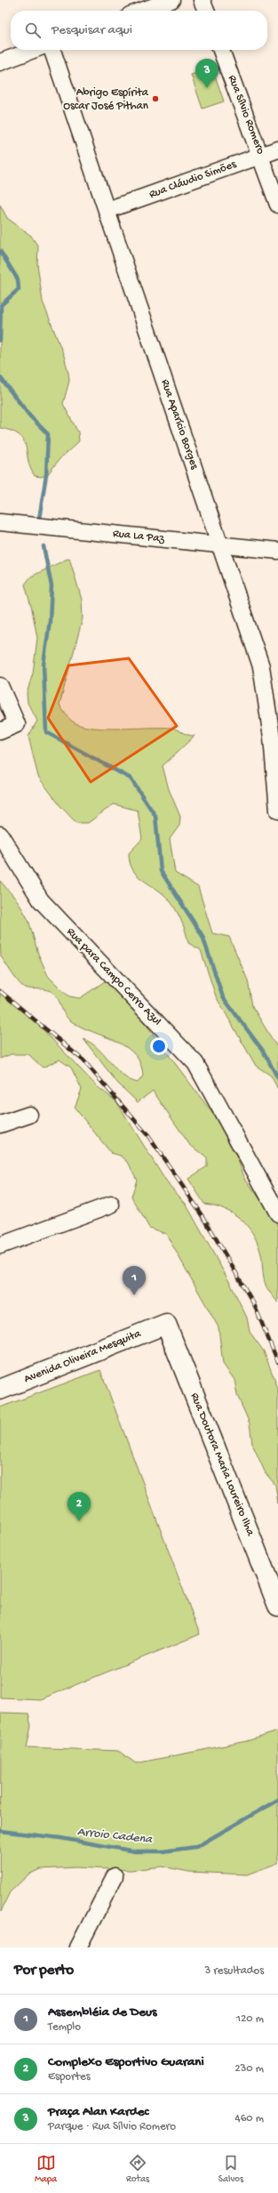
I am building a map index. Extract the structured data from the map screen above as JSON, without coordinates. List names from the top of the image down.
{
  "streets": {
    "street": [
      "Rua Sílvio Romero",
      "Rua Cláudio Simões",
      "Rua Aparício Borges",
      "Rua La Paz",
      "Rua para Campo Cerro Azul",
      "Avenida Oliveira Mesquita",
      "Rua Doutora Maria Loureiro Ilha"
    ]
  },
  "crossings": [
    ["Rua Sílvio Romero", "Rua Cláudio Simões"],
    ["Rua Cláudio Simões", "Rua Aparício Borges"],
    ["Rua Aparício Borges", "Rua La Paz"],
    ["Avenida Oliveira Mesquita", "Rua Doutora Maria Loureiro Ilha"]
  ],
  "water": ["Arroio Cadena"],
  "places": ["Abrigo Espírita Oscar José Pithan"],
  "page": {
    "search": "Pesquisar aqui",
    "pins": ["3", "1", "2"],
    "heading": ["Por perto", "3 resultados"],
    "list": [
      {
        "mark": "1",
        "name": "Assembléia de Deus",
        "note": "Templo",
        "value": "120 m"
      },
      {
        "mark": "2",
        "name": "Complexo Esportivo Guarani",
        "note": "Esportes",
        "value": "230 m"
      },
      {
        "mark": "3",
        "name": "Praça Alan Kardec",
        "note": "Parque · Rua Sílvio Romero",
        "value": "460 m"
      }
    ],
    "nav": ["Mapa", "Rotas", "Salvos"]
  }
}
